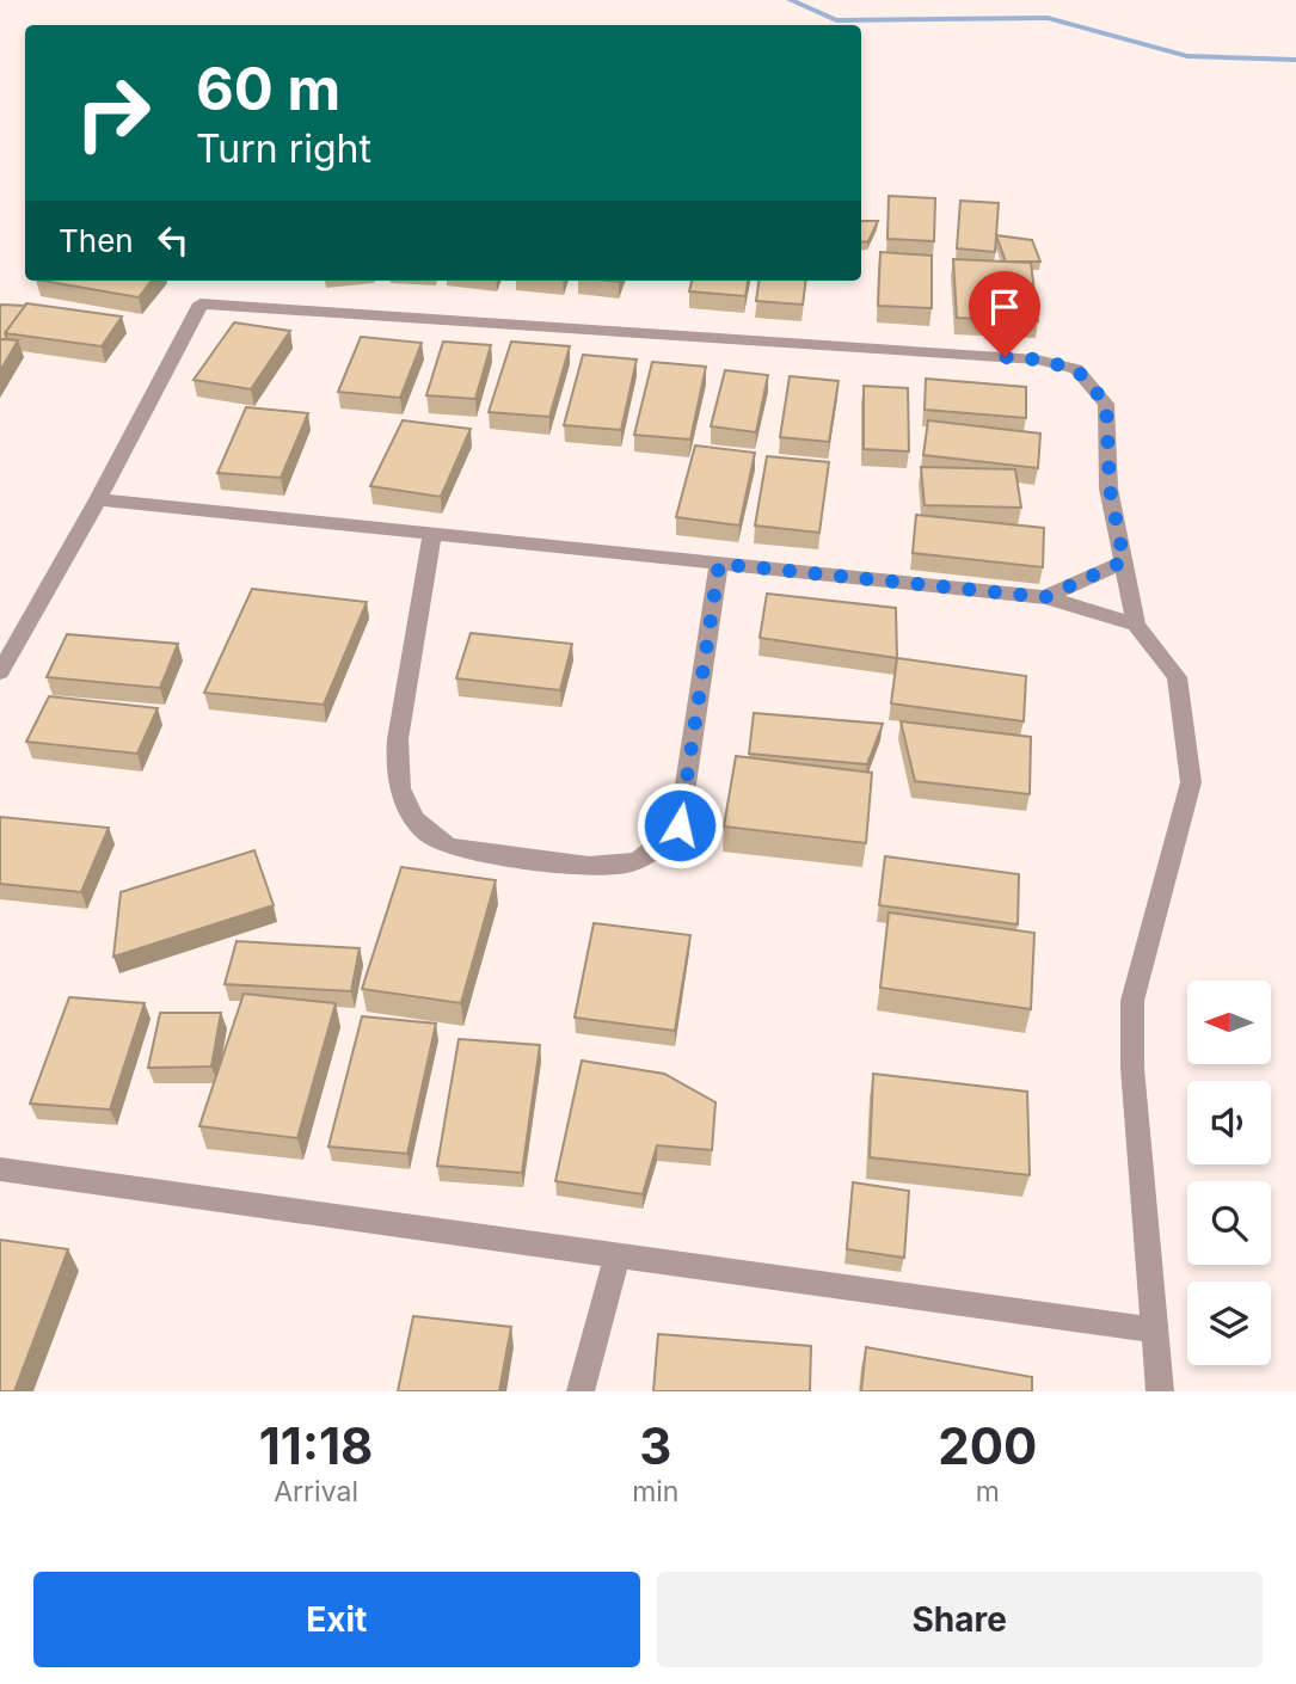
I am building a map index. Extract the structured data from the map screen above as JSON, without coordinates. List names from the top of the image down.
{
  "north": "left",
  "page": {
    "turn": ["60 m", "Turn right"],
    "then": "Then",
    "eta": [
      "11:18",
      "Arrival",
      "3",
      "min",
      "200",
      "m"
    ],
    "buttons": ["Exit", "Share"]
  }
}
